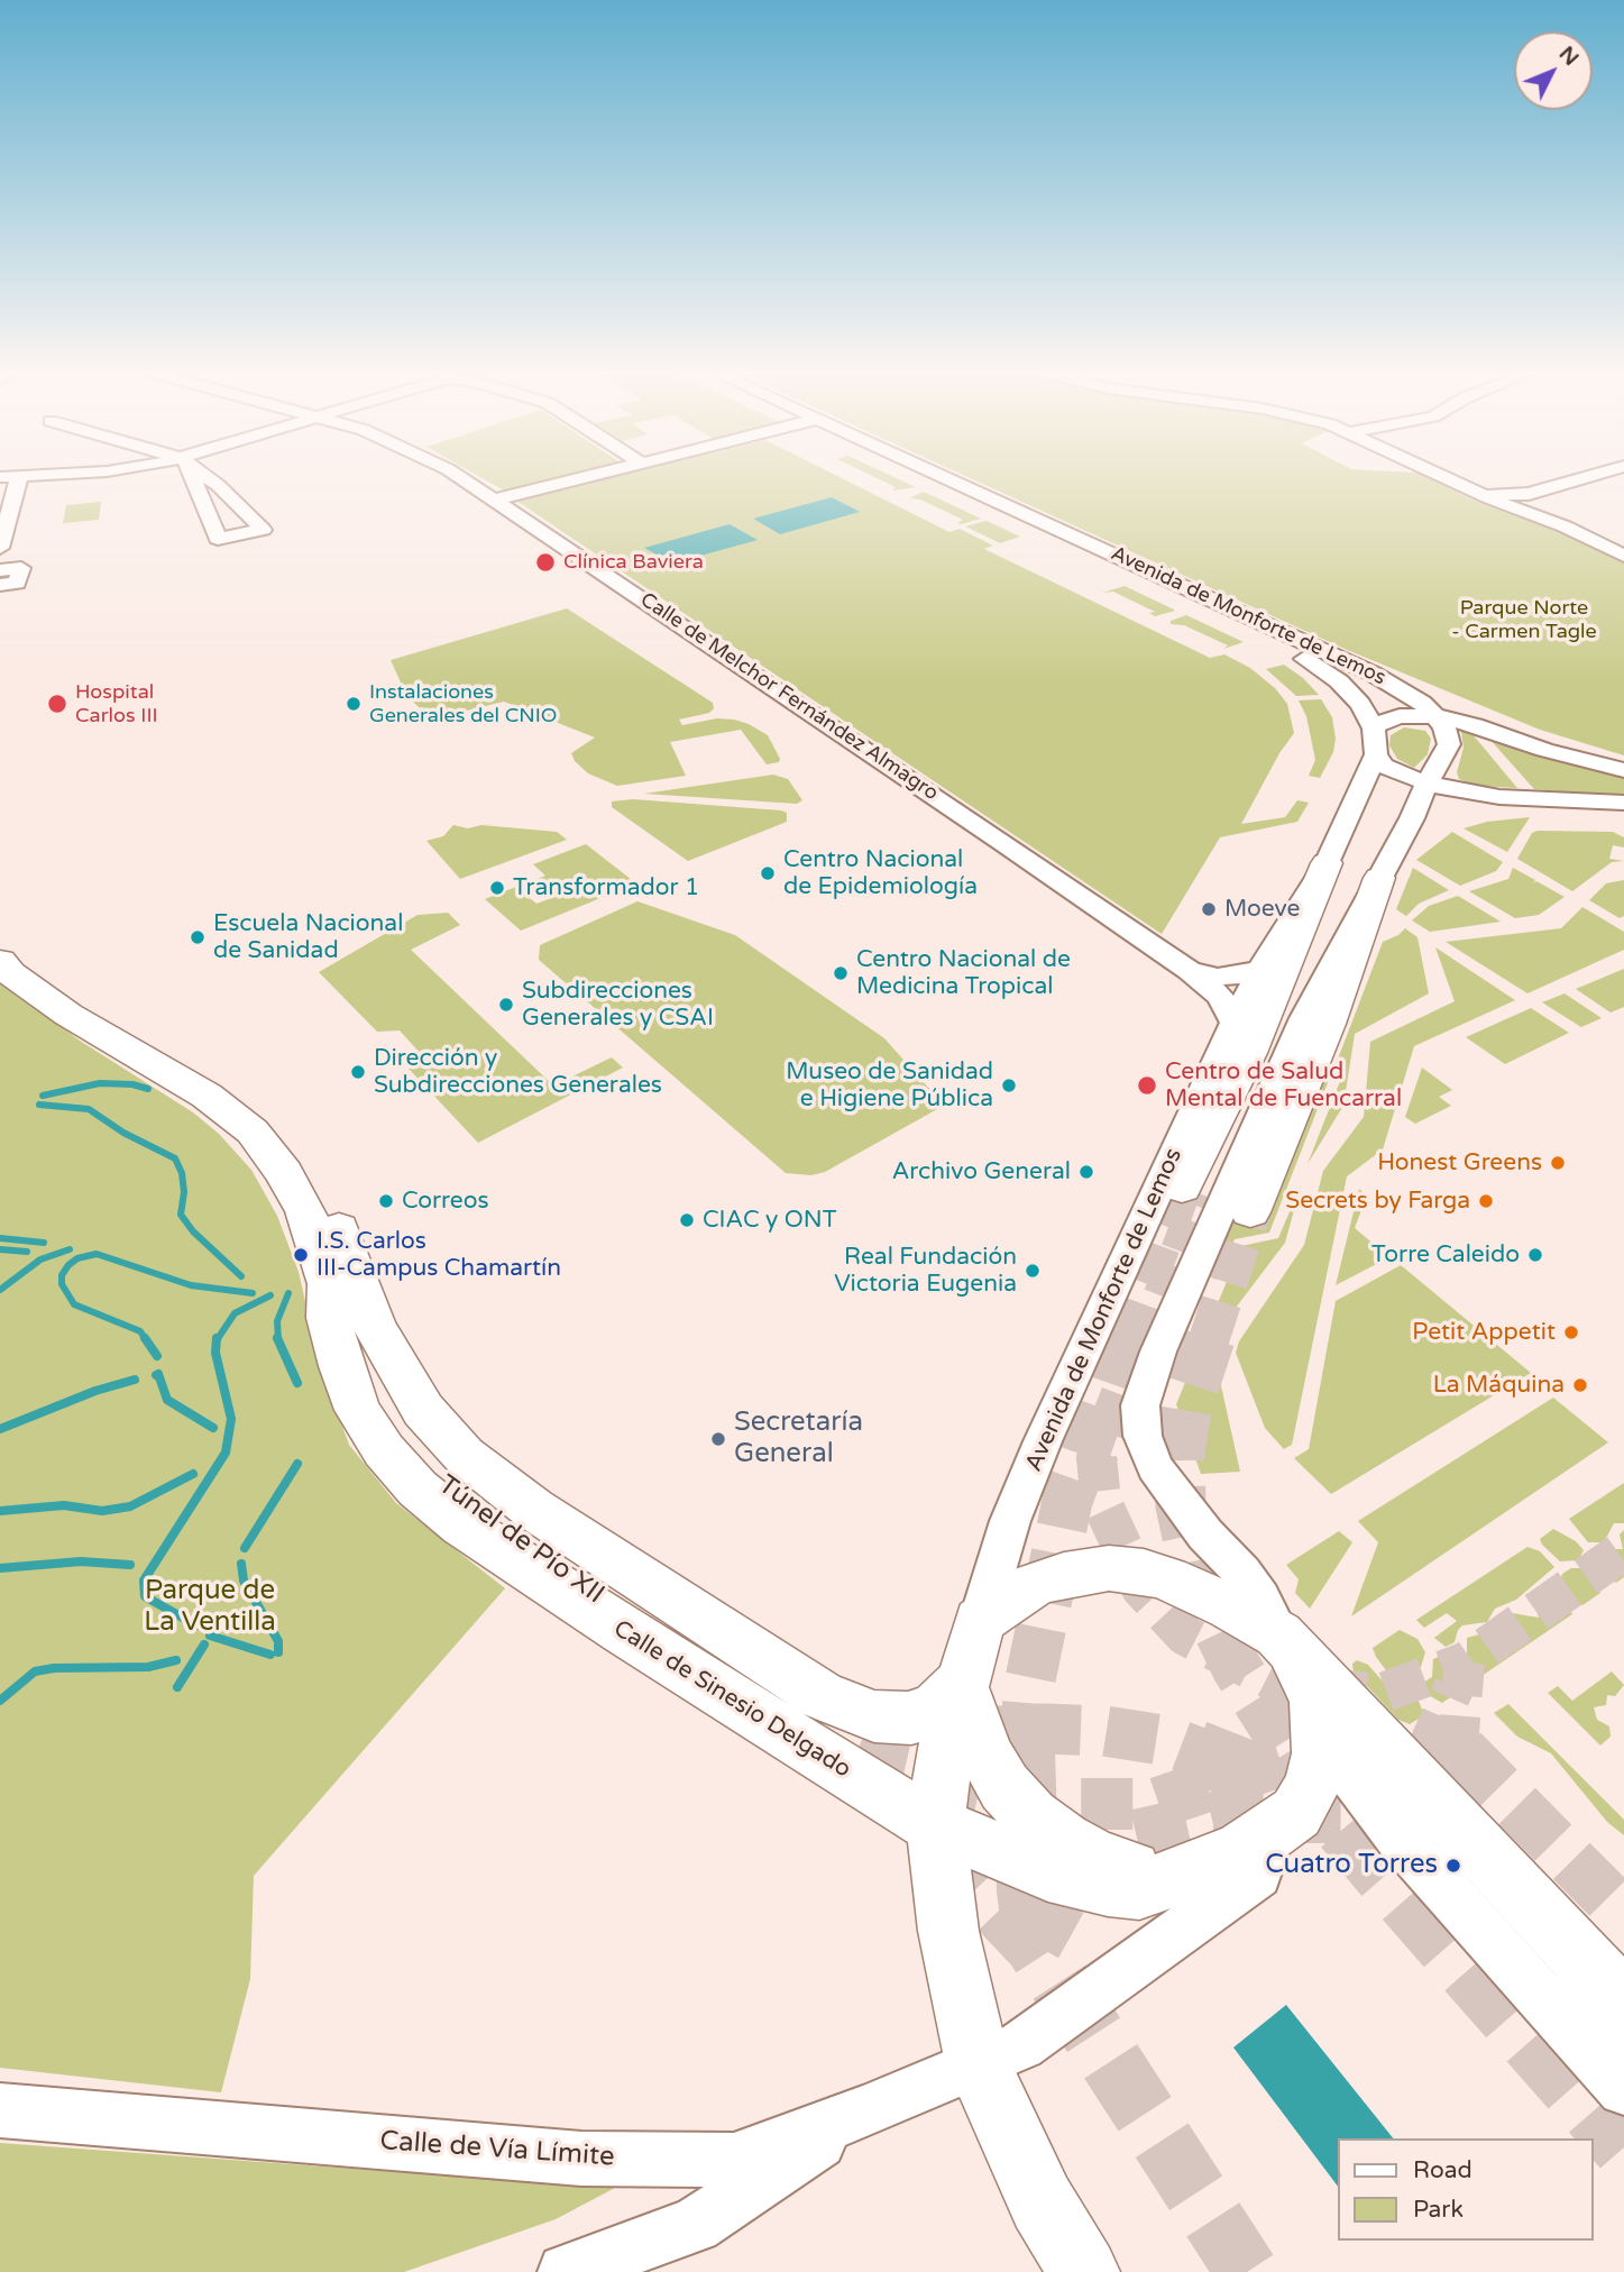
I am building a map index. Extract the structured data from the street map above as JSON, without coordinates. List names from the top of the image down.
{
  "streets": {
    "main road": ["Avenida de Monforte de Lemos", "Túnel de Pío XII", "Calle de Sinesio Delgado"],
    "street": ["Calle de Melchor Fernández Almagro", "Calle de Vía Límite"]
  },
  "crossings": [
    ["Avenida de Monforte de Lemos", "Calle de Melchor Fernández Almagro"],
    ["Avenida de Monforte de Lemos", "Calle de Sinesio Delgado"],
    ["Túnel de Pío XII", "Calle de Sinesio Delgado"]
  ],
  "parks": ["Parque Norte - Carmen Tagle", "Parque de La Ventilla"],
  "places": [
    "Clínica Baviera",
    "Hospital Carlos III",
    "Instalaciones Generales del CNIO",
    "Centro Nacional de Epidemiología",
    "Transformador 1",
    "Moeve",
    "Escuela Nacional de Sanidad",
    "Centro Nacional de Medicina Tropical",
    "Subdirecciones Generales y CSAI",
    "Dirección y Subdirecciones Generales",
    "Museo de Sanidad e Higiene Pública",
    "Centro de Salud Mental de Fuencarral",
    "Honest Greens",
    "Archivo General",
    "Correos",
    "Secrets by Farga",
    "CIAC y ONT",
    "I.S. Carlos III-Campus Chamartín",
    "Torre Caleido",
    "Real Fundación Victoria Eugenia",
    "Petit Appetit",
    "La Máquina",
    "Secretaría General",
    "Cuatro Torres"
  ],
  "legend": ["Road", "Park"],
  "north": "top right"
}
